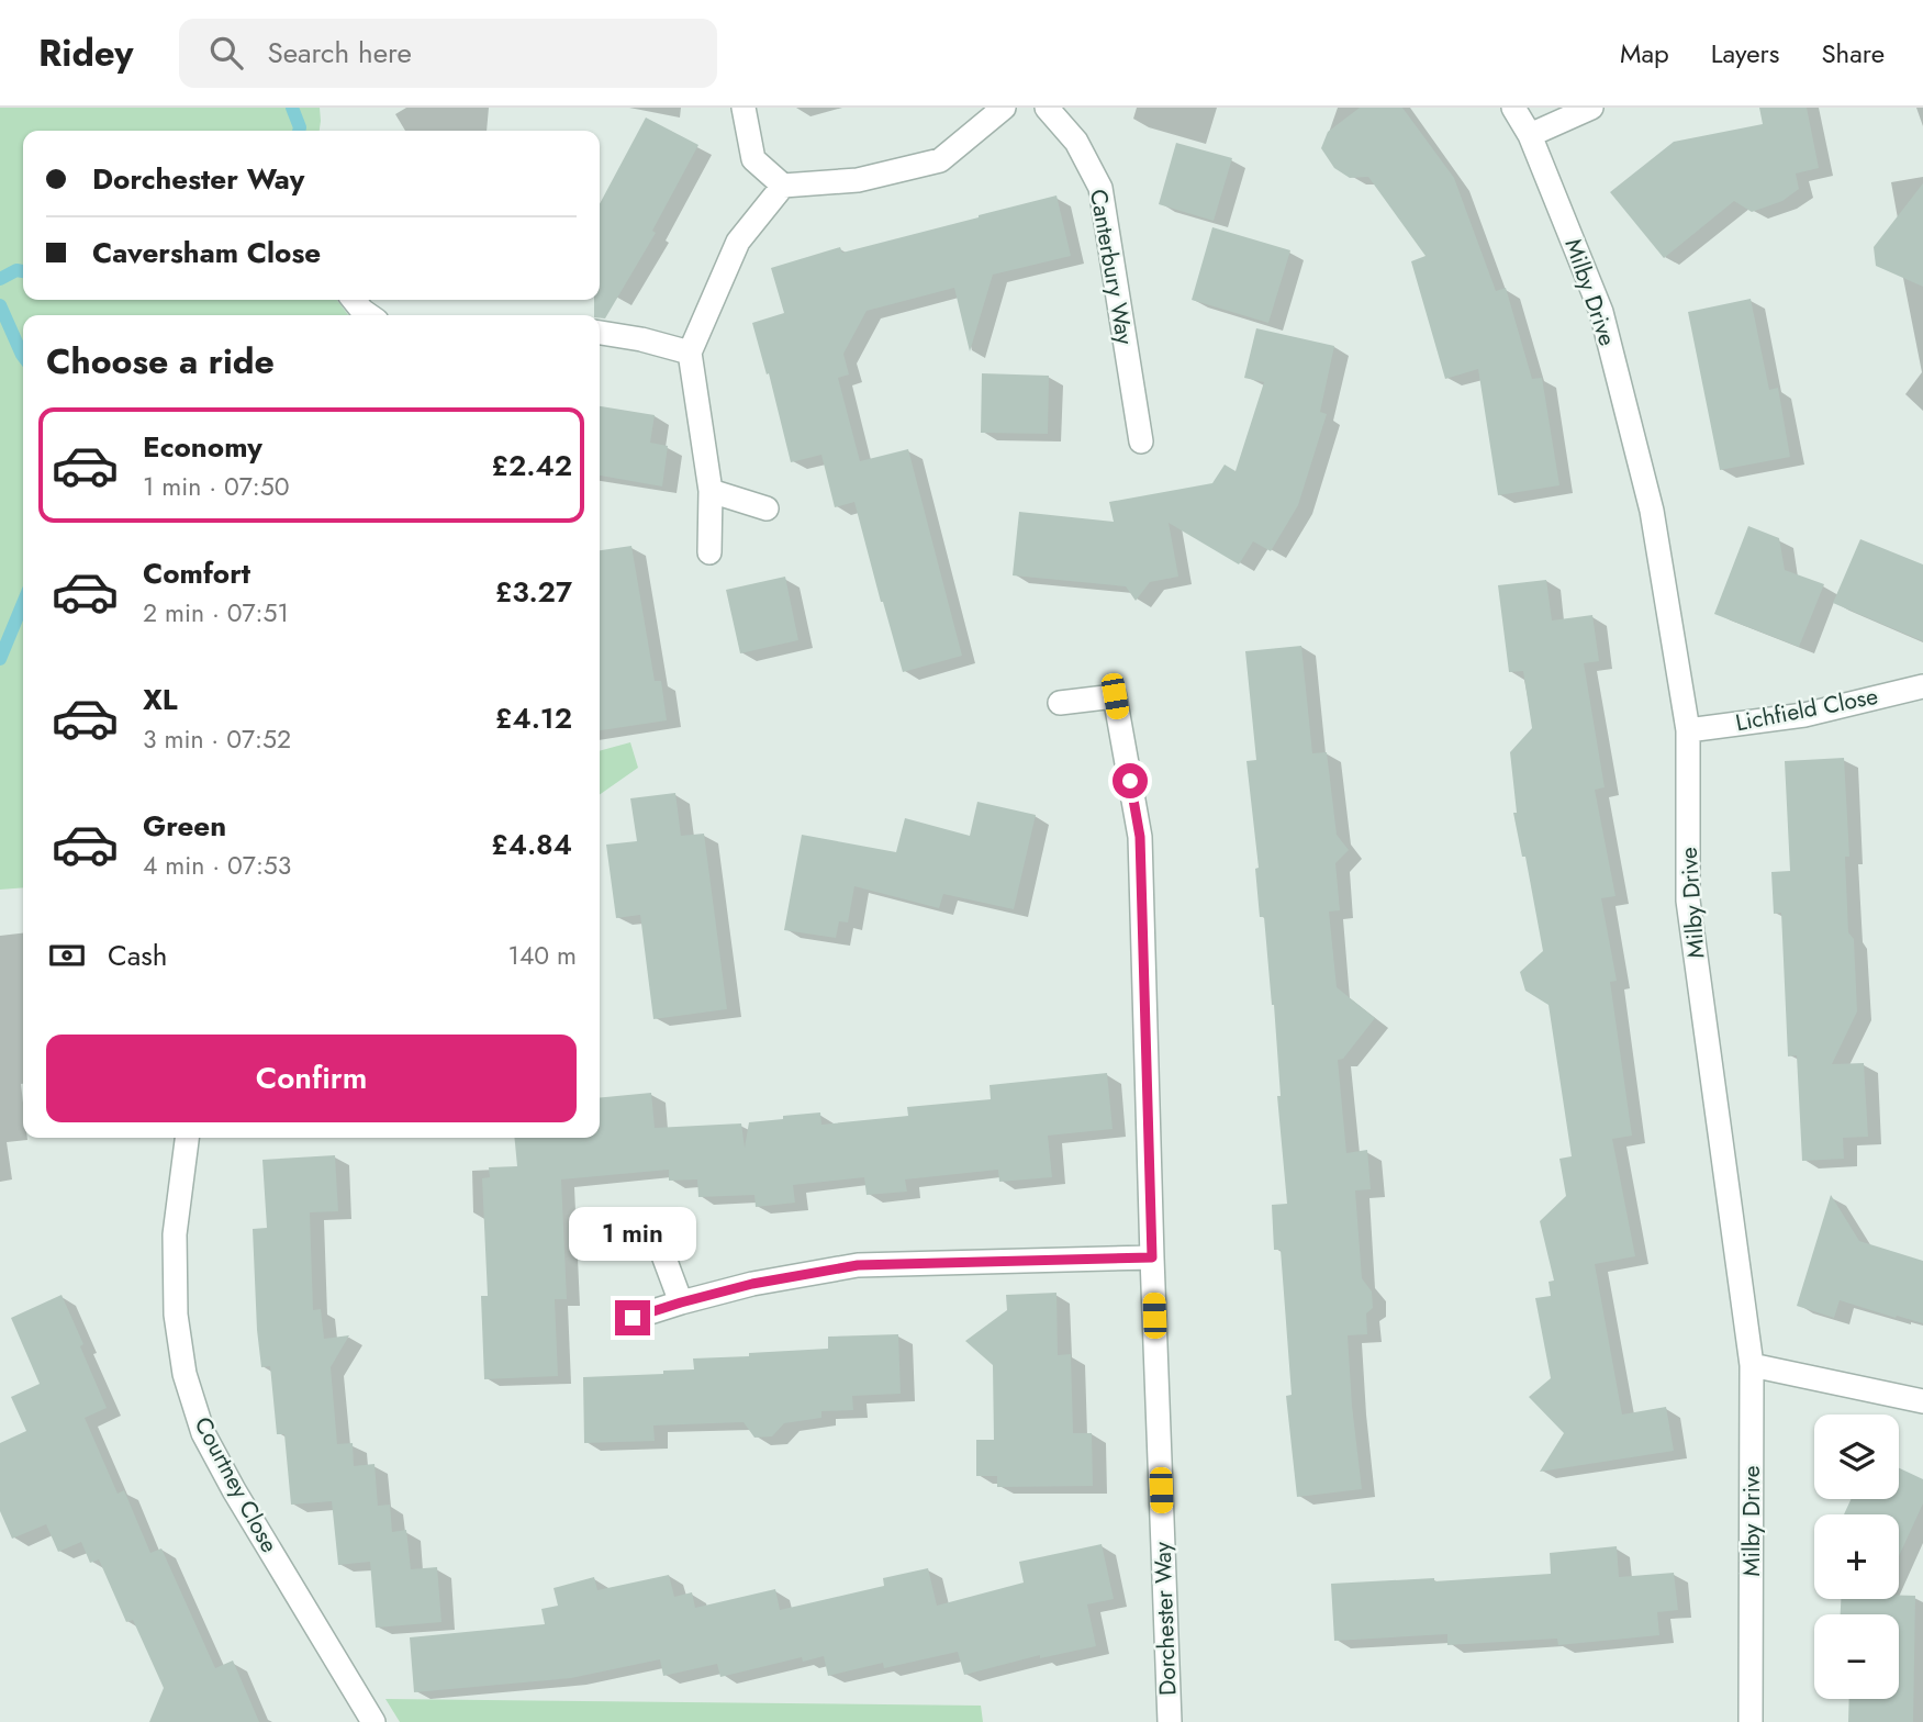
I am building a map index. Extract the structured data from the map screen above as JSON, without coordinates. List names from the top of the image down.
{
  "streets": {
    "street": [
      "Canterbury Way",
      "Milby Drive",
      "Lichfield Close",
      "Courtney Close",
      "Dorchester Way"
    ]
  },
  "crossings": [
    ["Milby Drive", "Lichfield Close"]
  ],
  "page": {
    "header": "Ridey",
    "search": "Search here",
    "nav": ["Map", "Layers", "Share"],
    "banner": ["Dorchester Way", "Caversham Close"],
    "heading": "Choose a ride",
    "list": [
      {
        "name": "Economy",
        "note": "1 min · 07:50",
        "value": "£2.42"
      },
      {
        "name": "Comfort",
        "note": "2 min · 07:51",
        "value": "£3.27"
      },
      {
        "name": "XL",
        "note": "3 min · 07:52",
        "value": "£4.12"
      },
      {
        "name": "Green",
        "note": "4 min · 07:53",
        "value": "£4.84"
      }
    ],
    "pay": ["Cash", "140 m"],
    "buttons": "Confirm",
    "bubble": "1 min",
    "map_buttons": ["+", "−"]
  }
}
